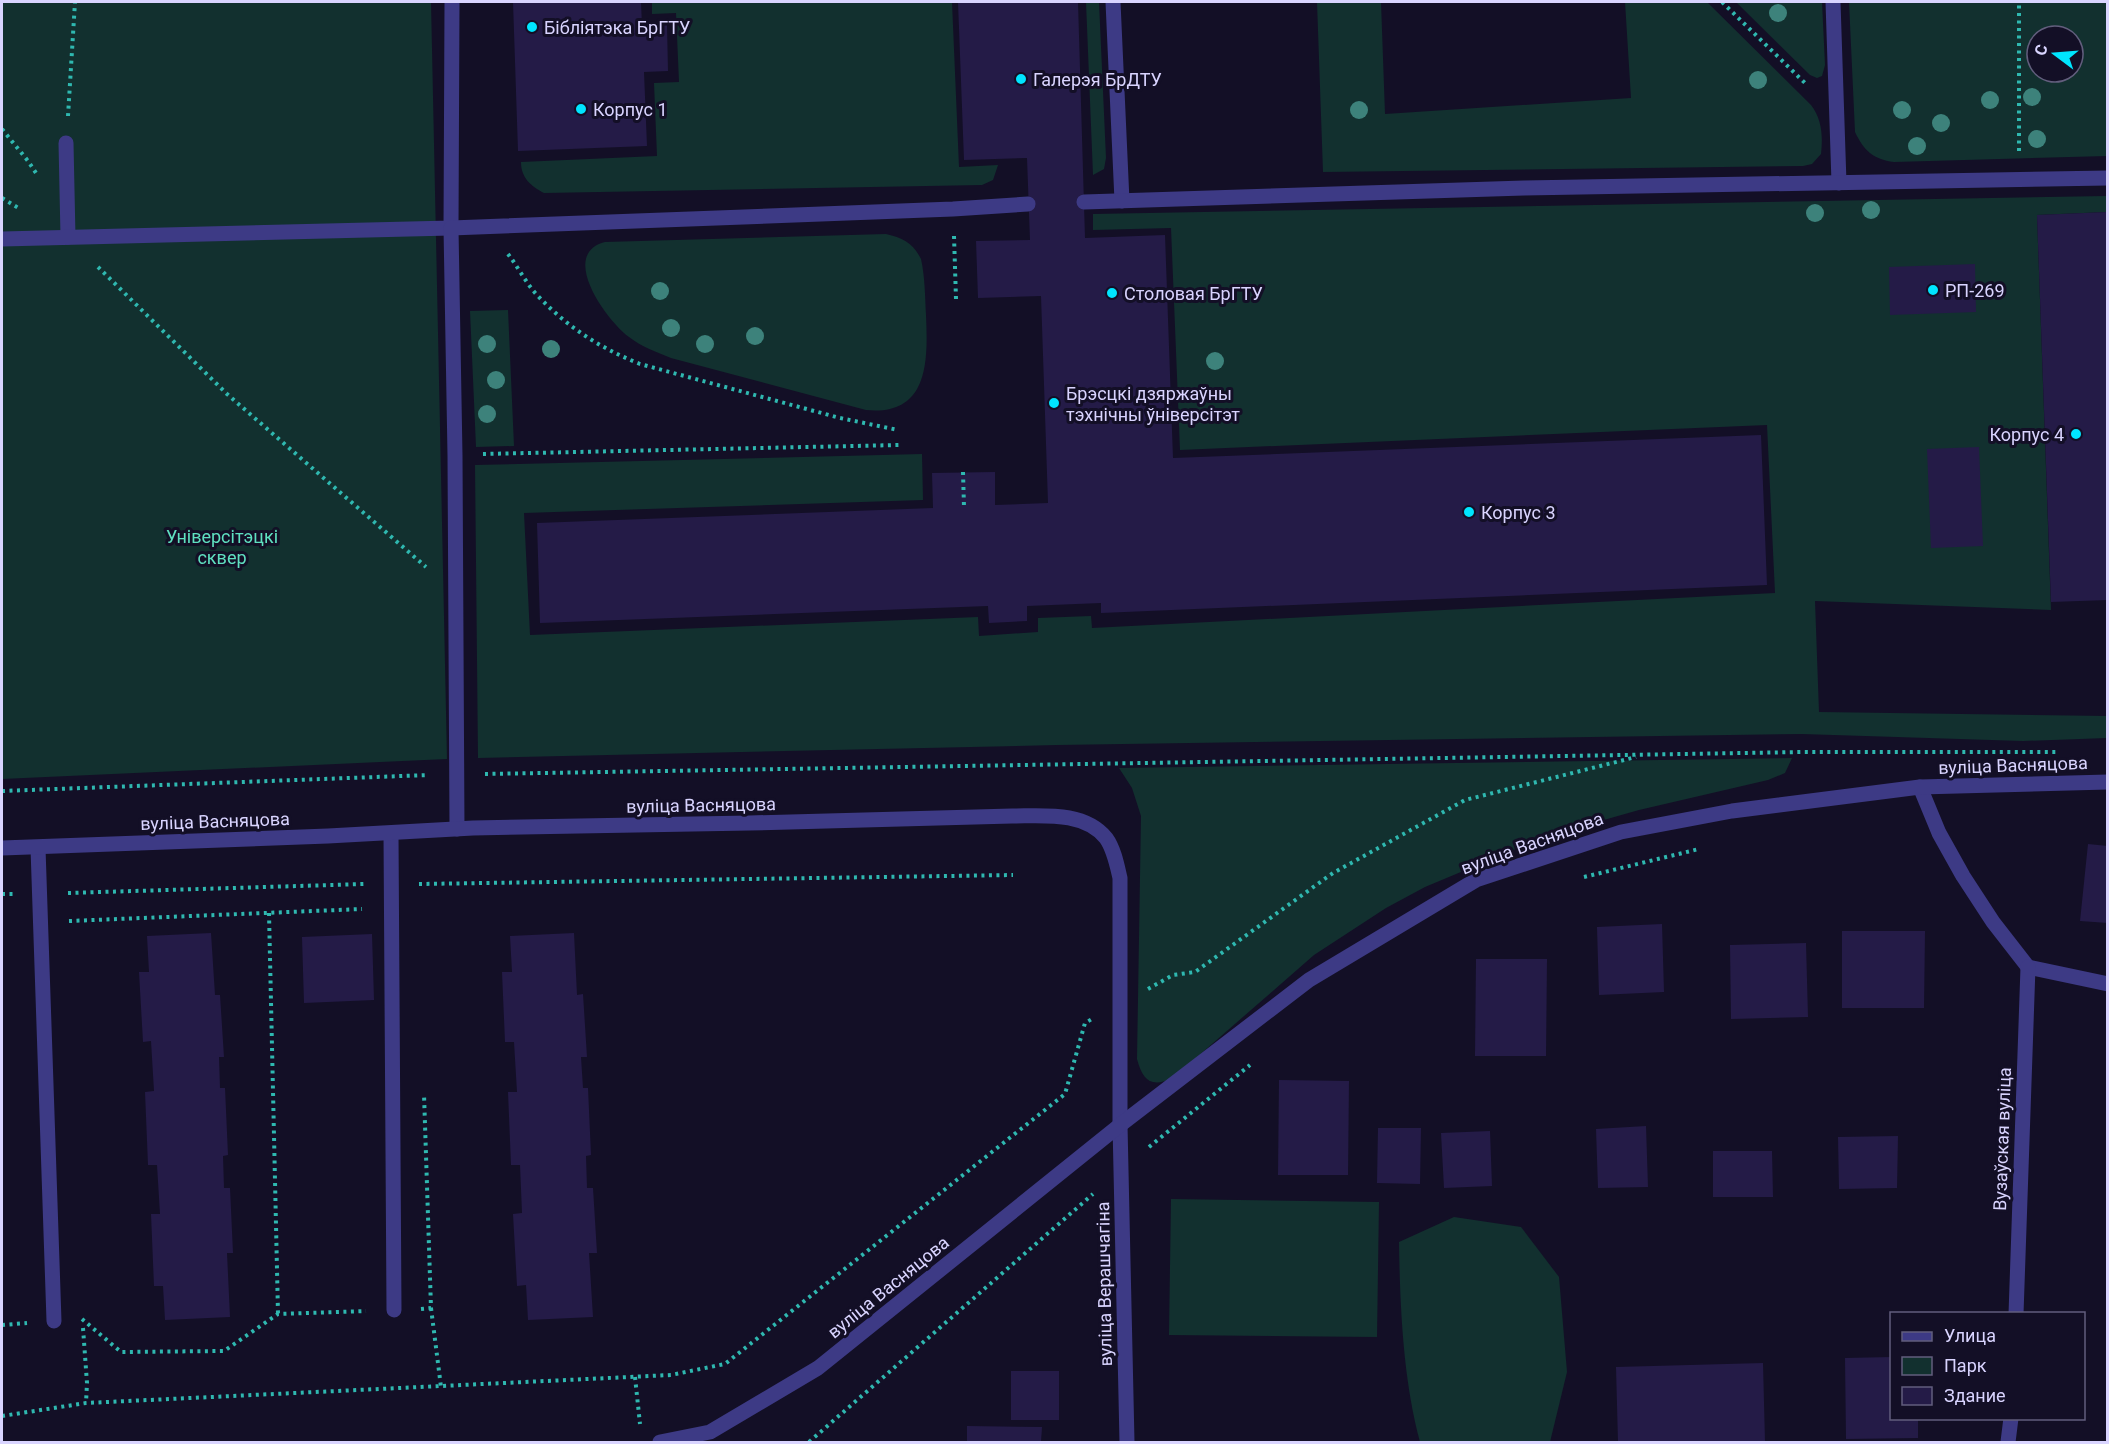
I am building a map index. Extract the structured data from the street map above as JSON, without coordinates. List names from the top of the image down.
{
  "streets": {
    "street": ["вуліца Васняцова", "Вузаўская вуліца", "вуліца Верашчагіна"]
  },
  "crossings": [
    ["вуліца Васняцова", "Вузаўская вуліца"],
    ["вуліца Васняцова", "вуліца Верашчагіна"]
  ],
  "parks": ["Універсітэцкі сквер"],
  "places": [
    "Бібліятэка БрГТУ",
    "Галерэя БрДТУ",
    "Корпус 1",
    "РП-269",
    "Столовая БрГТУ",
    "Брэсцкі дзяржаўны тэхнічны ўніверсітэт",
    "Корпус 4",
    "Корпус 3"
  ],
  "legend": ["Улица", "Парк", "Здание"],
  "north": "left"
}
